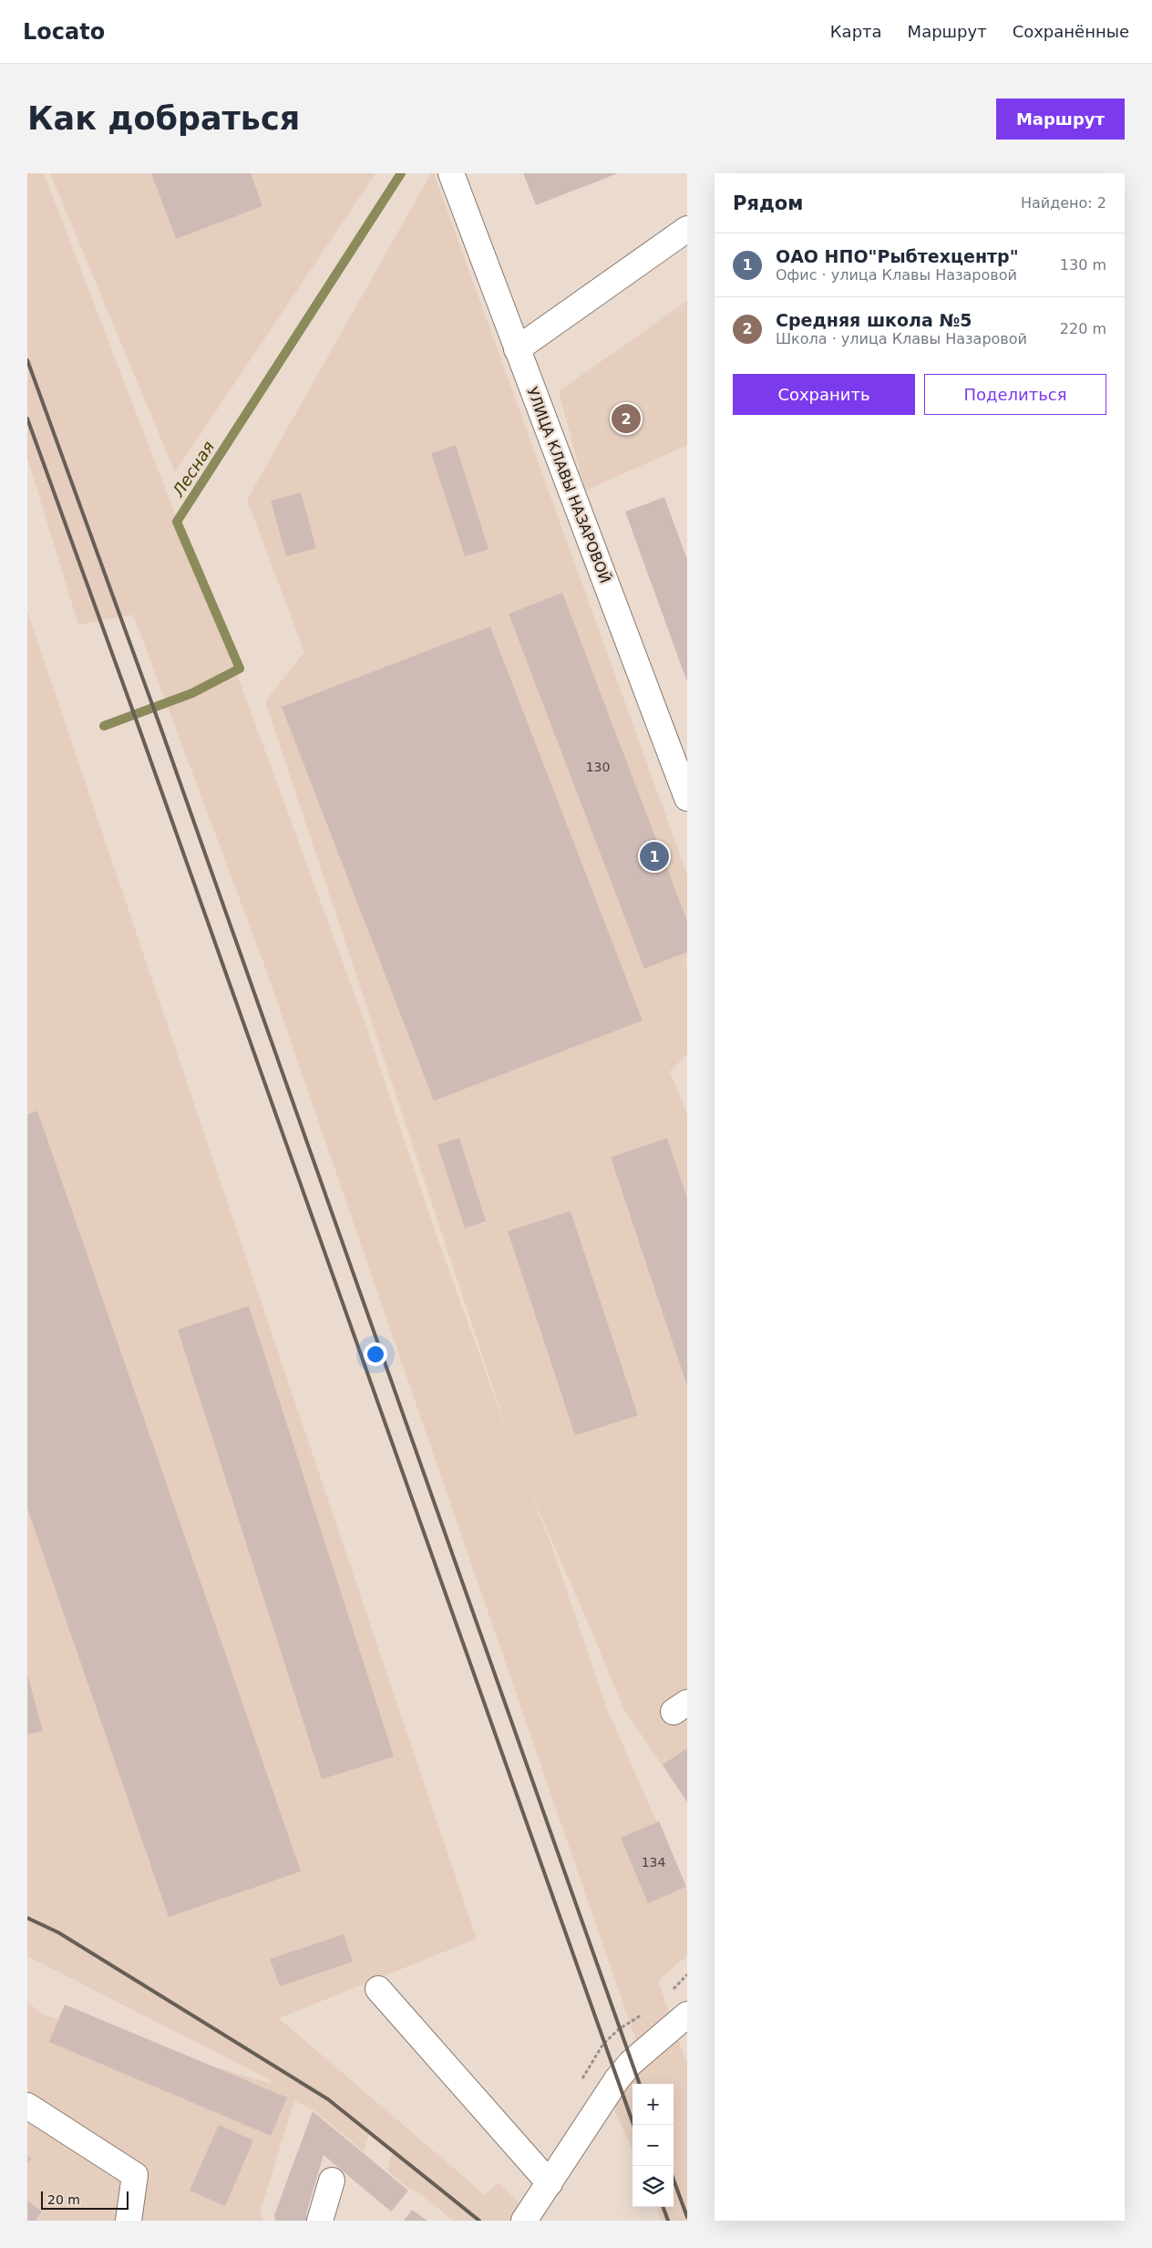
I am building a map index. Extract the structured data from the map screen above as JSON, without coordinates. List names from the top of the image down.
{
  "streets": {
    "street": ["УЛИЦА КЛАВЫ НАЗАРОВОЙ"]
  },
  "water": ["Лесная"],
  "house_numbers": ["130", "134"],
  "scale_bar": "20 m",
  "page": {
    "header": "Locato",
    "nav": ["Карта", "Маршрут", "Сохранённые"],
    "buttons": [
      "Маршрут",
      ["Сохранить", "Поделиться"]
    ],
    "title": "Как добраться",
    "heading": ["Рядом", "Найдено: 2"],
    "list": [
      {
        "mark": "1",
        "name": "ОАО НПО\"Рыбтехцентр\"",
        "note": "Офис · улица Клавы Назаровой",
        "value": "130 m"
      },
      {
        "mark": "2",
        "name": "Средняя школа №5",
        "note": "Школа · улица Клавы Назаровой",
        "value": "220 m"
      }
    ],
    "pins": ["2", "1"],
    "map_buttons": ["+", "−"],
    "scale": "20 m"
  }
}
